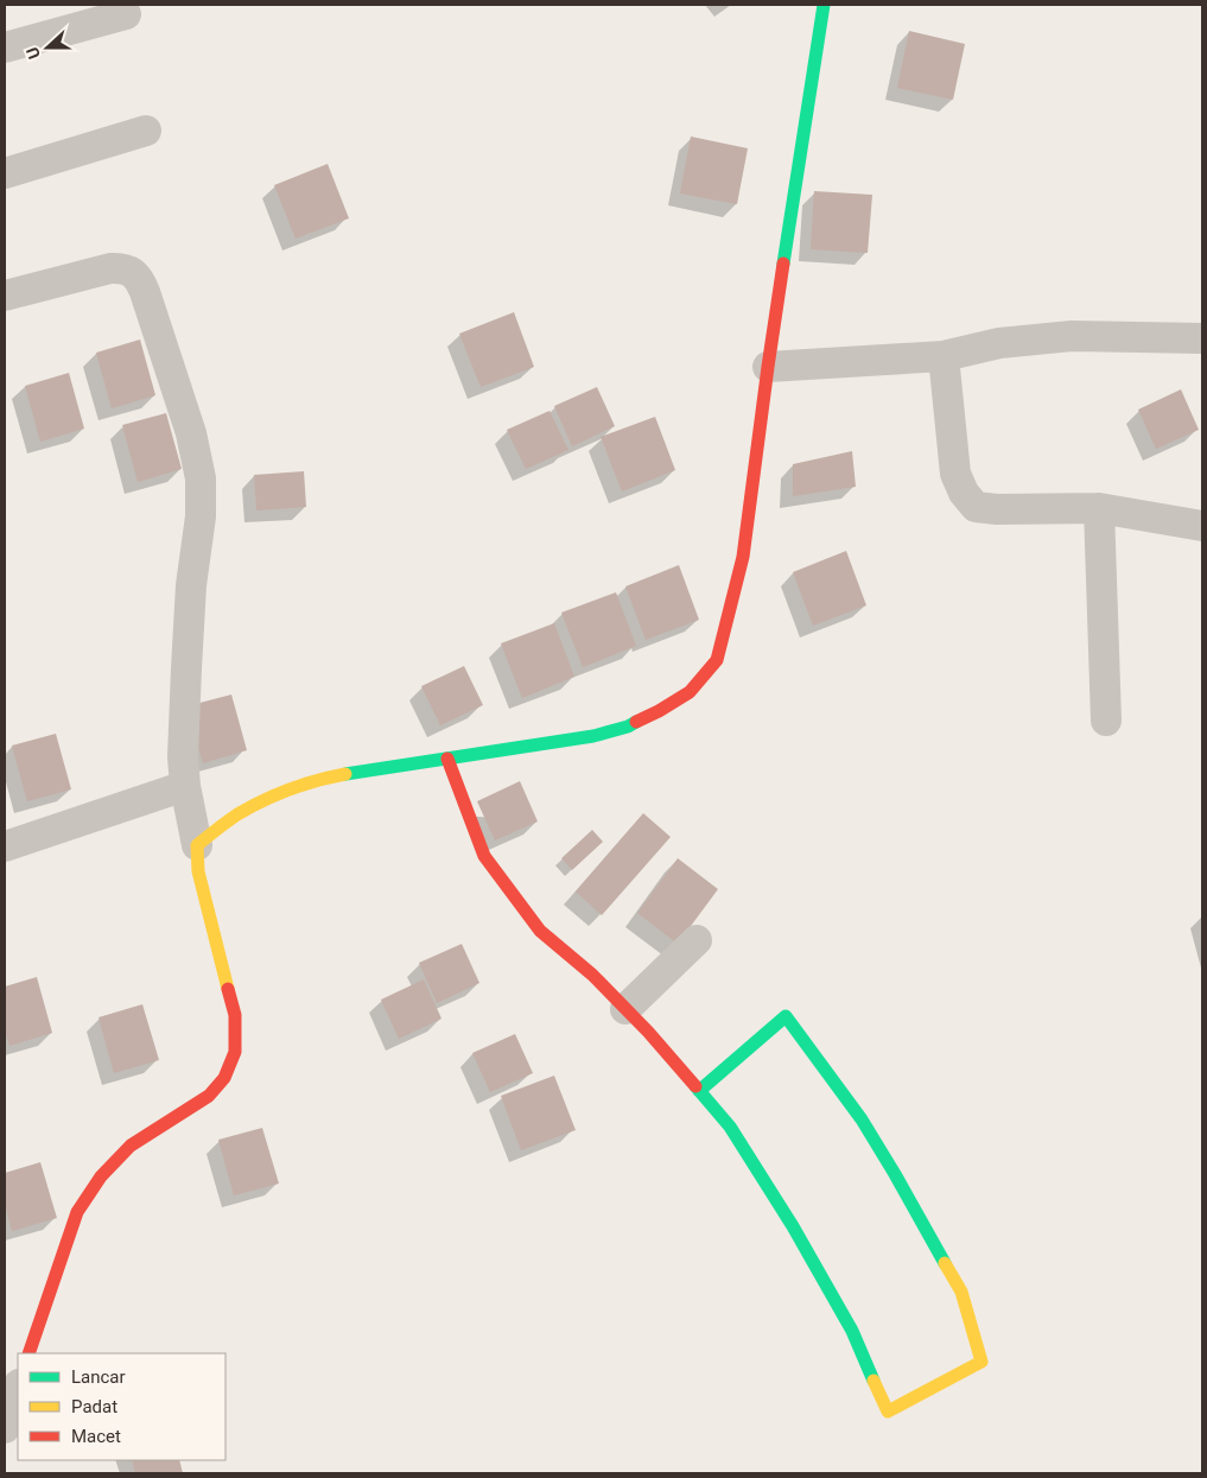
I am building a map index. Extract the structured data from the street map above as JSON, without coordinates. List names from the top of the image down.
{
  "legend": ["Lancar", "Padat", "Macet"],
  "north": "left"
}
